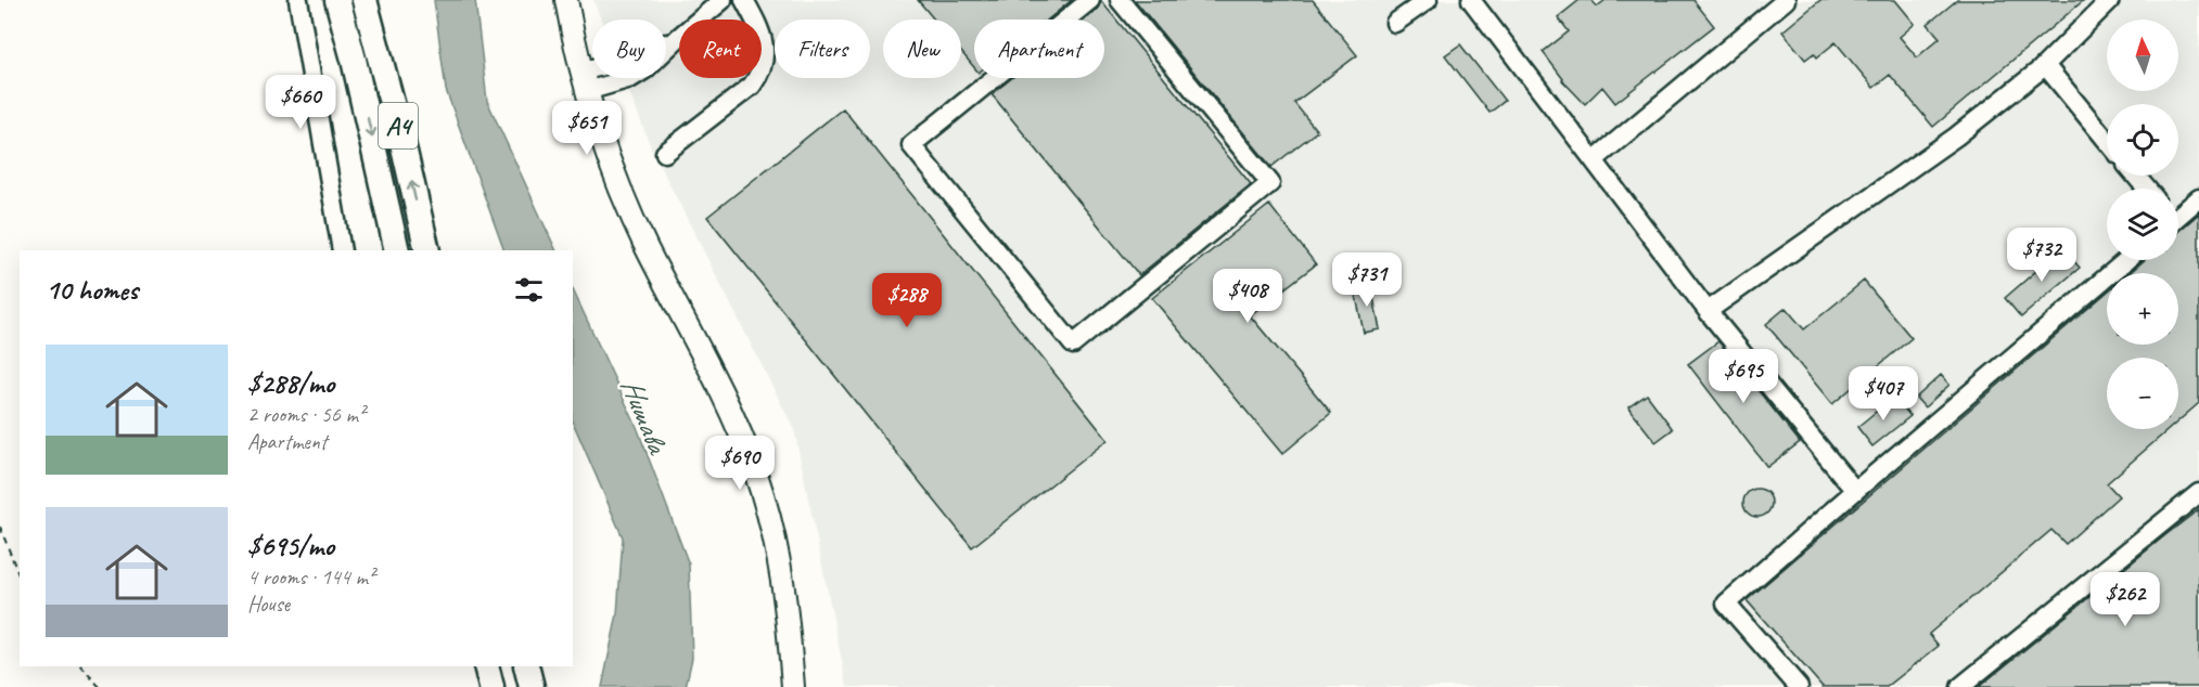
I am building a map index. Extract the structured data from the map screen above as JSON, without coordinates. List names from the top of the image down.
{
  "streets": {
    "highway": ["A4"]
  },
  "water": ["Нишава"],
  "north": "top",
  "page": {
    "map_buttons": ["+", "−"],
    "chip": [
      "Buy",
      "Rent",
      "Filters",
      "New",
      "Apartment"
    ],
    "price": [
      "$660",
      "$651",
      "$732",
      "$731",
      "$408",
      "$288",
      "$695",
      "$407",
      "$690",
      "$262"
    ],
    "heading": "10 homes",
    "list": [
      {
        "name": "$288/mo",
        "note": "2 rooms · 56 m² · Apartment"
      },
      {
        "name": "$695/mo",
        "note": "4 rooms · 144 m² · House"
      }
    ]
  }
}
